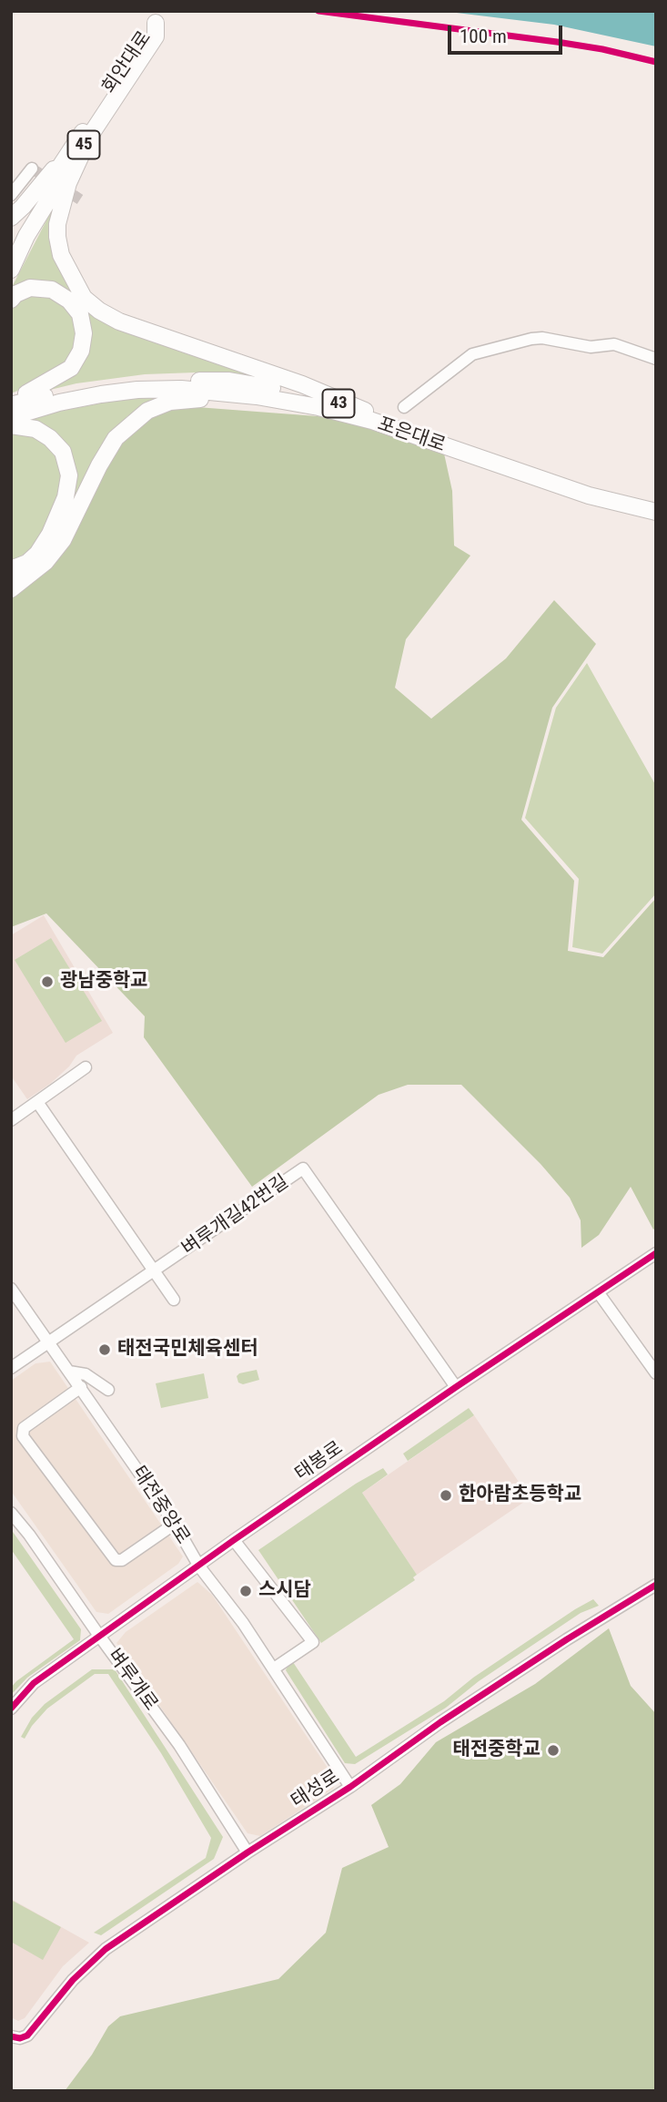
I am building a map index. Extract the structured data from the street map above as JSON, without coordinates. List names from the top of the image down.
{
  "streets": {
    "highway": [
      "회안대로",
      "45",
      "43",
      "포은대로"
    ],
    "street": [
      "벼루개길42번길",
      "태봉로",
      "태전중앙로",
      "벼루개로",
      "태성로"
    ]
  },
  "crossings": [
    ["벼루개길42번길", "태봉로"],
    ["벼루개길42번길", "태전중앙로"],
    ["태봉로", "태전중앙로"],
    ["태봉로", "벼루개로"],
    ["태전중앙로", "태성로"],
    ["벼루개로", "태성로"]
  ],
  "places": [
    "광남중학교",
    "태전국민체육센터",
    "한아람초등학교",
    "스시담",
    "태전중학교"
  ],
  "scale_bar": "100 m"
}
